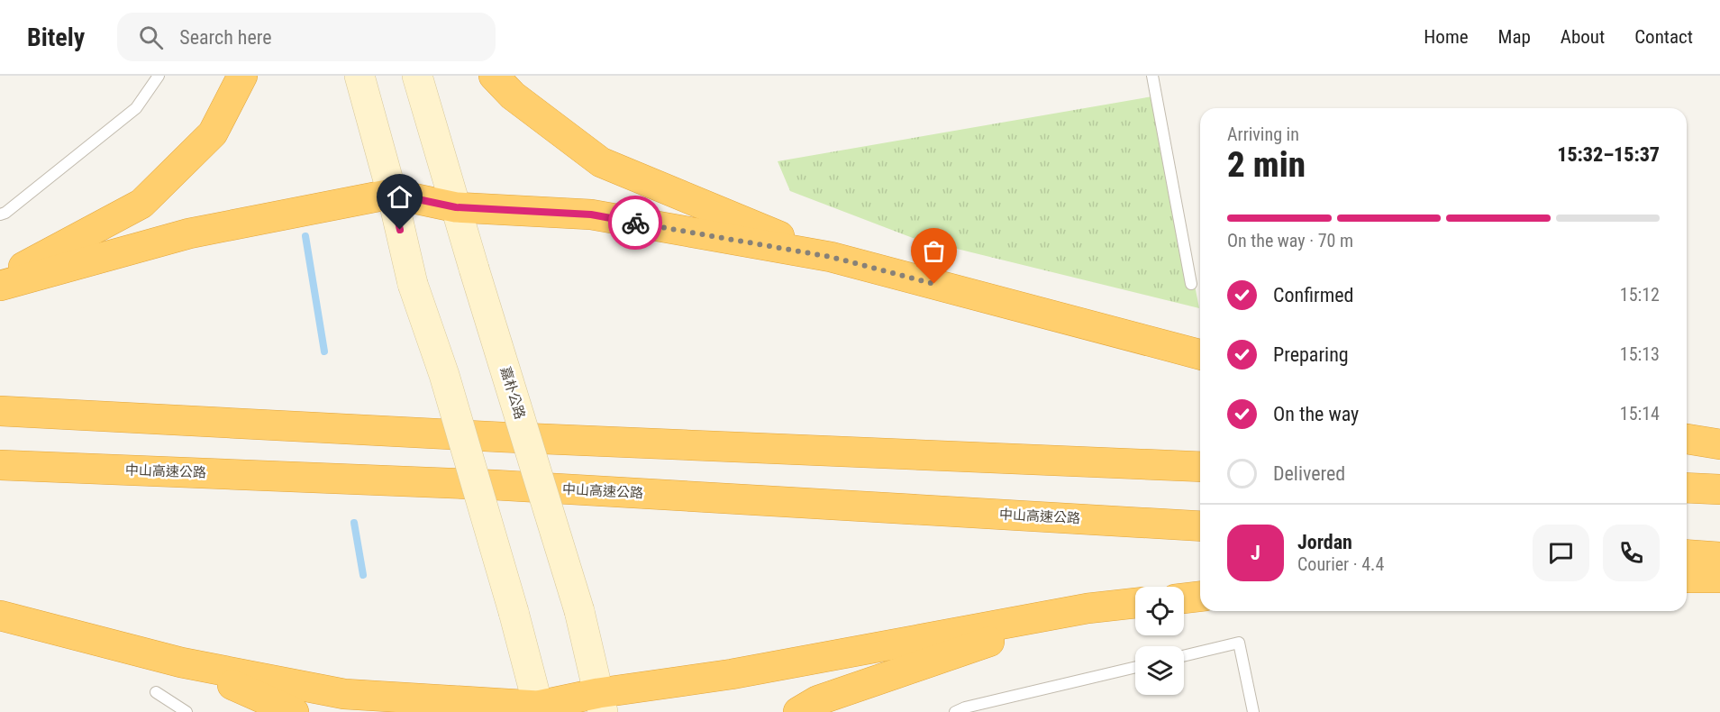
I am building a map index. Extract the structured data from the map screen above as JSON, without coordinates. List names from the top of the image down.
{
  "streets": {
    "highway": ["中山高速公路"],
    "main road": ["嘉朴公路"]
  },
  "page": {
    "header": "Bitely",
    "search": "Search here",
    "nav": [
      "Home",
      "Map",
      "About",
      "Contact"
    ],
    "heading": ["2 min", "Arriving in", "15:32–15:37"],
    "panel": ["Jordan", "Courier · 4.4"],
    "bar": "On the way · 70 m",
    "list": [
      ["Confirmed", "15:12"],
      ["Preparing", "15:13"],
      ["On the way", "15:14"],
      "Delivered"
    ],
    "round": "J"
  }
}
